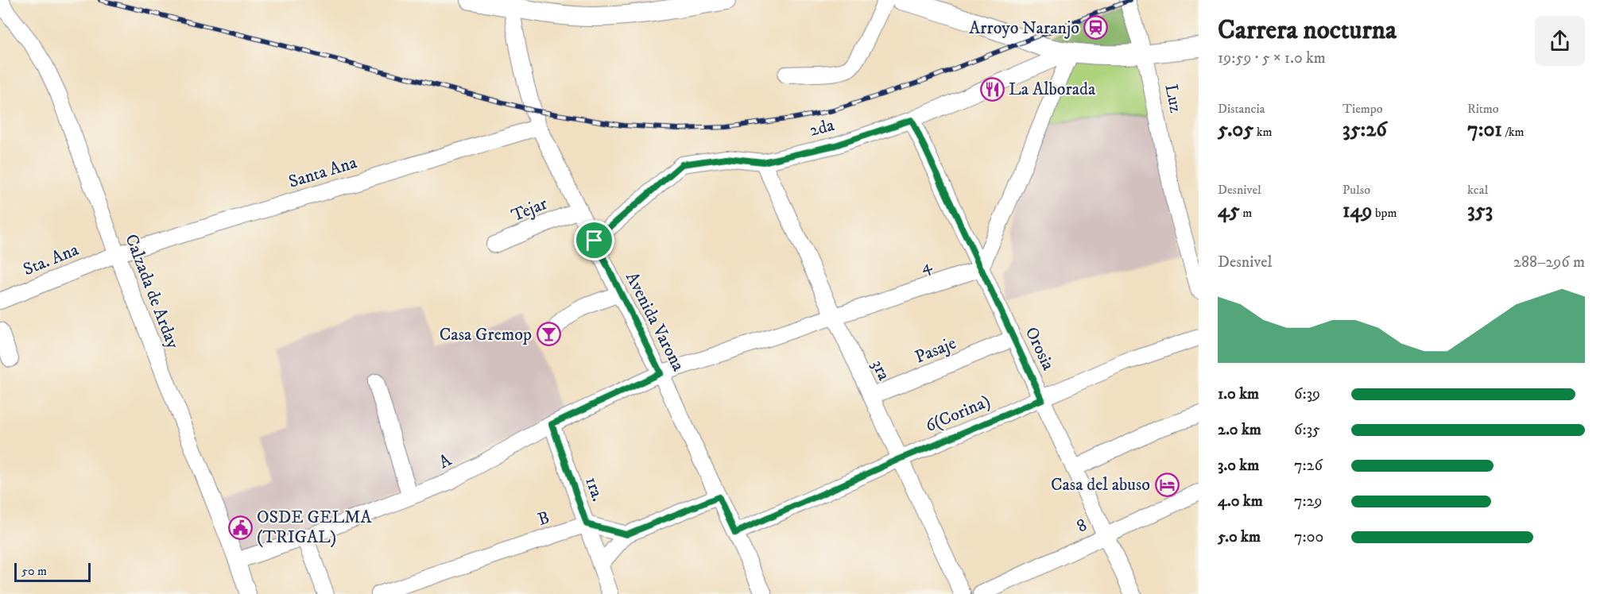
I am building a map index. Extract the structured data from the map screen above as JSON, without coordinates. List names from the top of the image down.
{
  "streets": {
    "street": [
      "Luz",
      "2da",
      "Santa Ana",
      "Tejar",
      "Sta. Ana",
      "4",
      "Calzada de Arday",
      "Avenida Varona",
      "Orosia",
      "Pasaje",
      "3ra",
      "6(Corina)",
      "A",
      "1ra.",
      "B",
      "8"
    ]
  },
  "crossings": [
    ["2da", "Avenida Varona"],
    ["2da", "Orosia"],
    ["2da", "3ra"],
    ["Santa Ana", "Sta. Ana"],
    ["Santa Ana", "Calzada de Arday"],
    ["Santa Ana", "Avenida Varona"],
    ["Tejar", "Avenida Varona"],
    ["Sta. Ana", "Calzada de Arday"],
    ["4", "Avenida Varona"],
    ["4", "Orosia"],
    ["4", "3ra"],
    ["4", "A"],
    ["Calzada de Arday", "A"],
    ["Avenida Varona", "6(Corina)"],
    ["Avenida Varona", "A"],
    ["Orosia", "Pasaje"],
    ["Orosia", "6(Corina)"],
    ["Orosia", "8"],
    ["Pasaje", "3ra"],
    ["3ra", "6(Corina)"],
    ["A", "1ra."],
    ["1ra.", "B"]
  ],
  "places": {
    "station": ["Arroyo Naranjo"],
    "restaurant": ["La Alborada"],
    "bar": ["Casa Gremop"],
    "hotel": ["Casa del abuso"],
    "public building": ["OSDE GELMA (TRIGAL)"]
  },
  "scale_bar": "50 m",
  "page": {
    "heading": ["Carrera nocturna", "19:59 · 5 × 1.0 km"],
    "stats": [
      ["Distancia", "5.05 km"],
      ["Tiempo", "35:26"],
      ["Ritmo", "7:01 /km"],
      ["Desnivel", "45 m"],
      ["Pulso", "149 bpm"],
      ["kcal", "353"]
    ],
    "chart": ["Desnivel", "288–296 m"],
    "list": [
      {
        "name": "1.0 km",
        "note": "6:39"
      },
      {
        "name": "2.0 km",
        "note": "6:35"
      },
      {
        "name": "3.0 km",
        "note": "7:26"
      },
      {
        "name": "4.0 km",
        "note": "7:29"
      },
      {
        "name": "5.0 km",
        "note": "7:00"
      }
    ],
    "scale": "50 m"
  }
}
